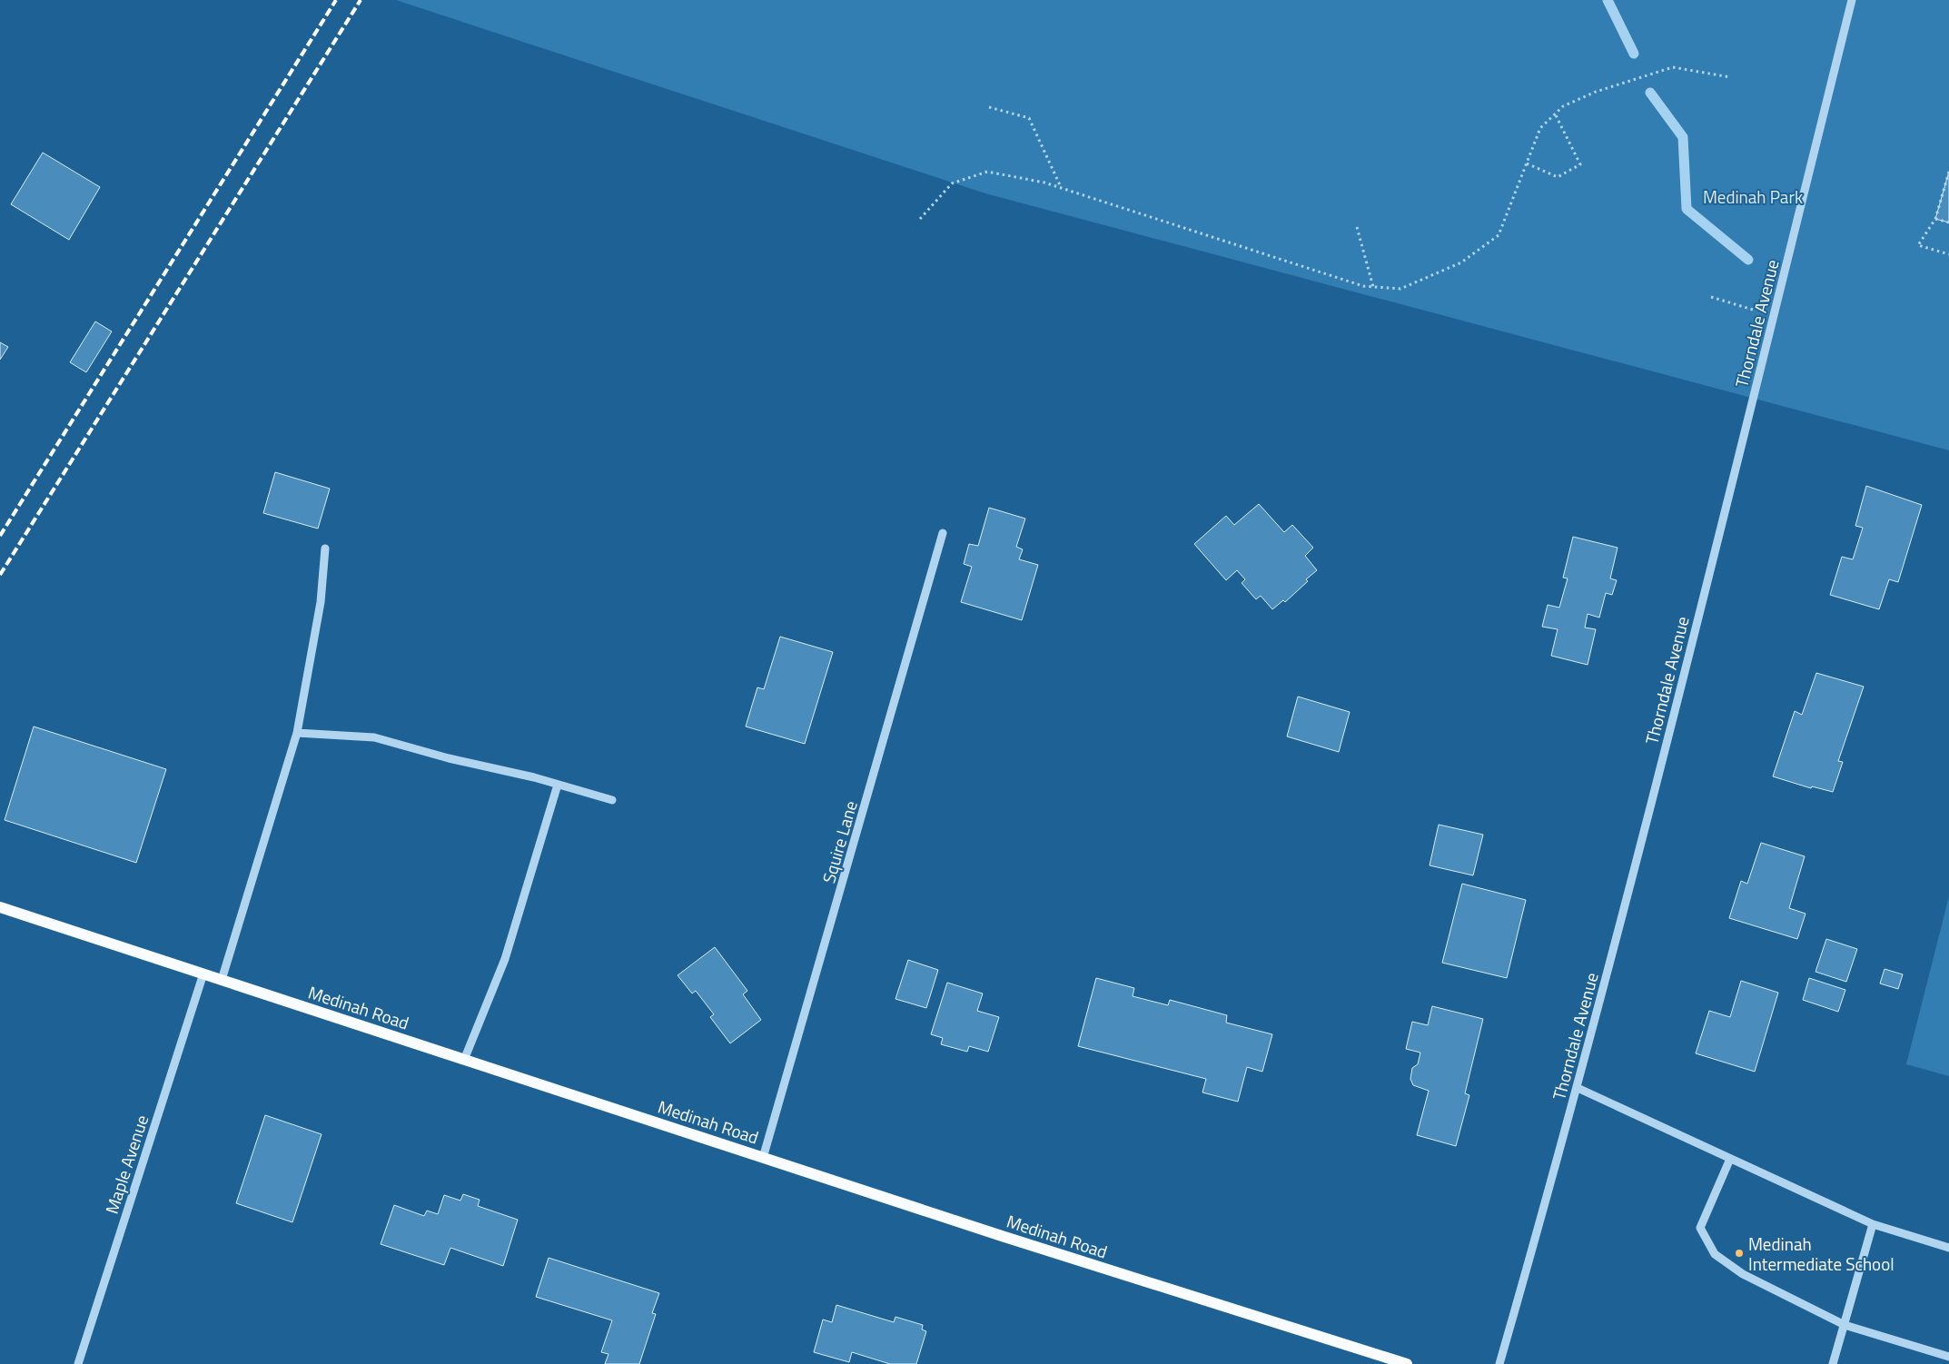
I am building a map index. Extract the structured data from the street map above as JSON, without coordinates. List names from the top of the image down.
{
  "streets": {
    "main road": ["Medinah Road"],
    "street": ["Thorndale Avenue", "Squire Lane", "Maple Avenue"]
  },
  "crossings": [
    ["Squire Lane", "Medinah Road"],
    ["Medinah Road", "Maple Avenue"]
  ],
  "parks": ["Medinah Park"],
  "places": ["Medinah Intermediate School"]
}
